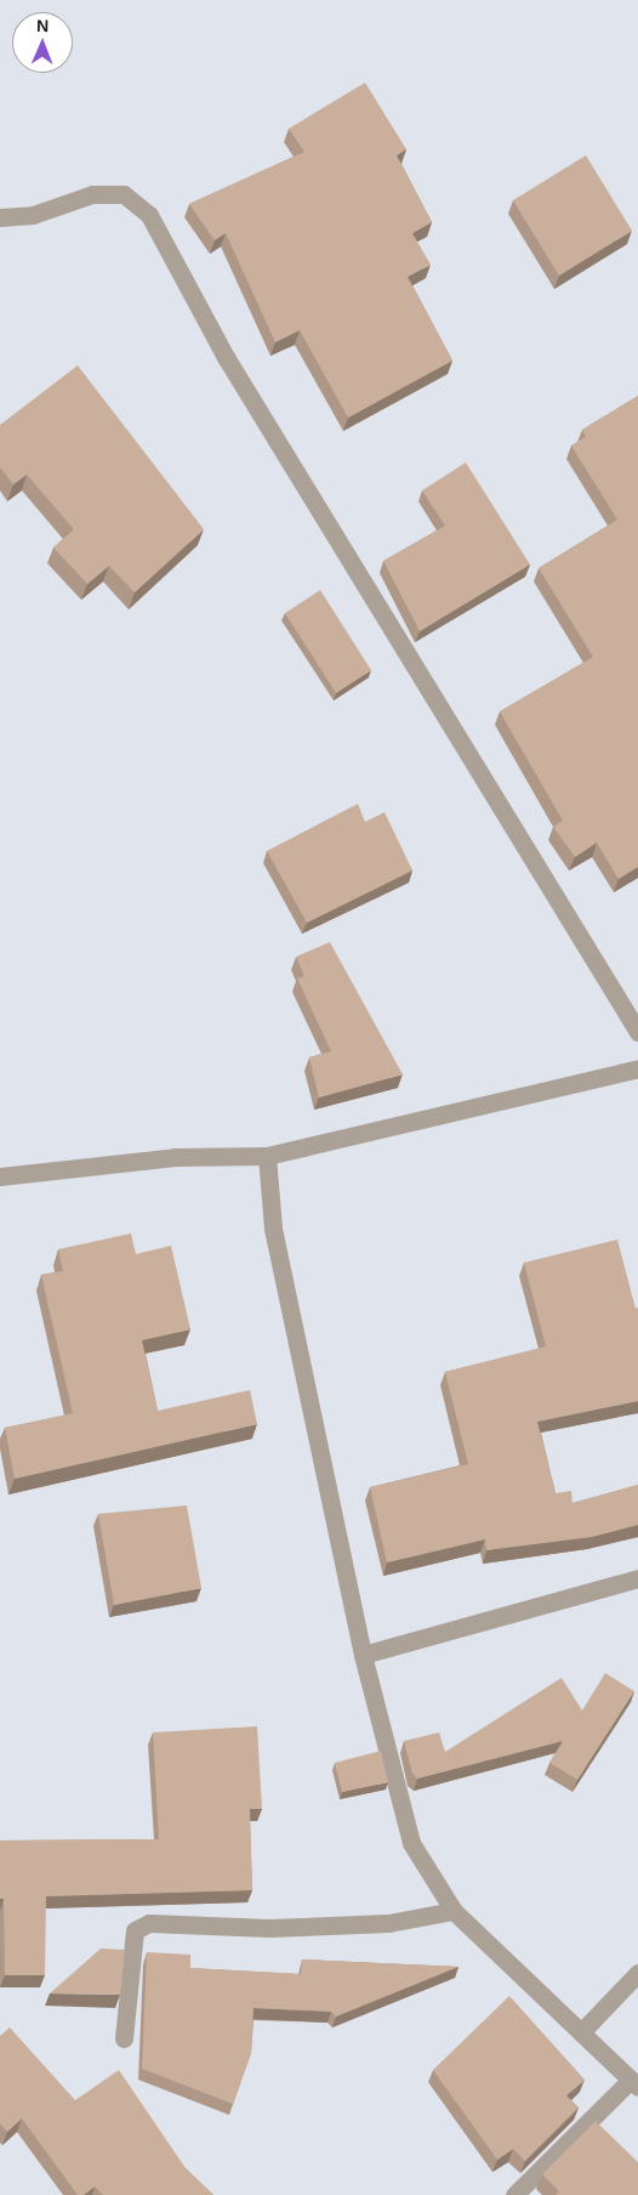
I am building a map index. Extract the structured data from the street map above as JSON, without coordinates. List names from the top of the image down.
{
  "north": "top"
}
